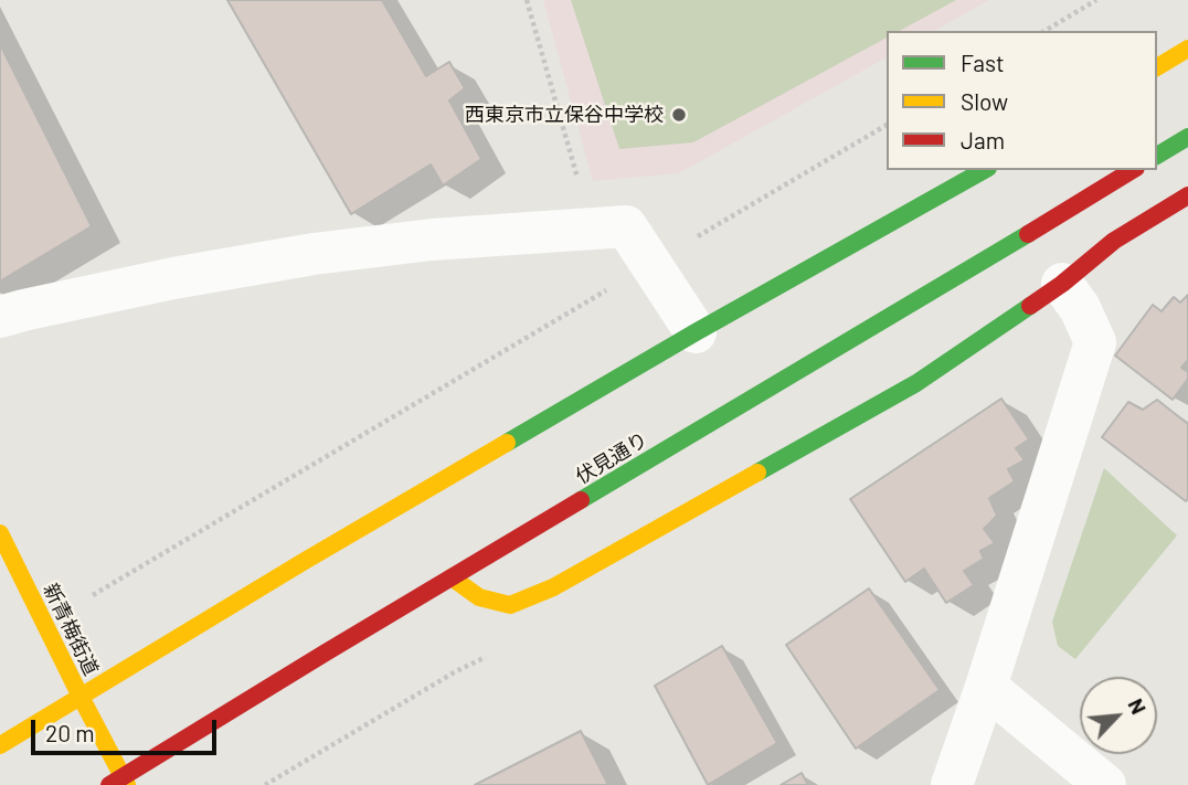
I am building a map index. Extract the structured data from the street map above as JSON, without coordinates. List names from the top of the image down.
{
  "streets": {
    "main road": ["伏見通り", "新青梅街道"]
  },
  "crossings": [
    ["伏見通り", "新青梅街道"]
  ],
  "places": ["西東京市立保谷中学校"],
  "legend": ["Fast", "Slow", "Jam"],
  "scale_bar": "20 m",
  "north": "top right"
}
